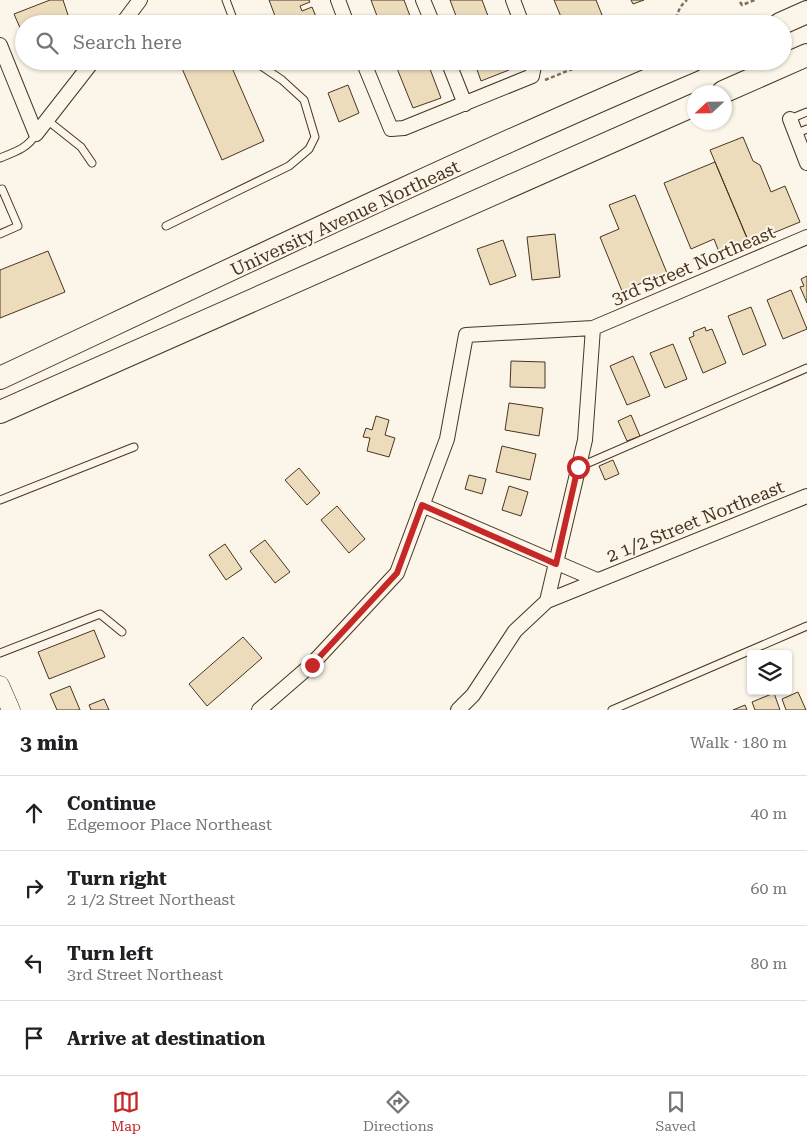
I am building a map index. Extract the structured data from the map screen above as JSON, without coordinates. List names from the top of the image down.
{
  "streets": {
    "main road": ["University Avenue Northeast"],
    "street": ["3rd Street Northeast", "2 1/2 Street Northeast"]
  },
  "crossings": [
    ["3rd Street Northeast", "2 1/2 Street Northeast"]
  ],
  "north": "left",
  "page": {
    "search": "Search here",
    "heading": ["3 min", "Walk · 180 m"],
    "list": [
      ["Continue", "Edgemoor Place Northeast", "40 m"],
      ["Turn right", "2 1/2 Street Northeast", "60 m"],
      ["Turn left", "3rd Street Northeast", "80 m"],
      "Arrive at destination"
    ],
    "nav": ["Map", "Directions", "Saved"]
  }
}
